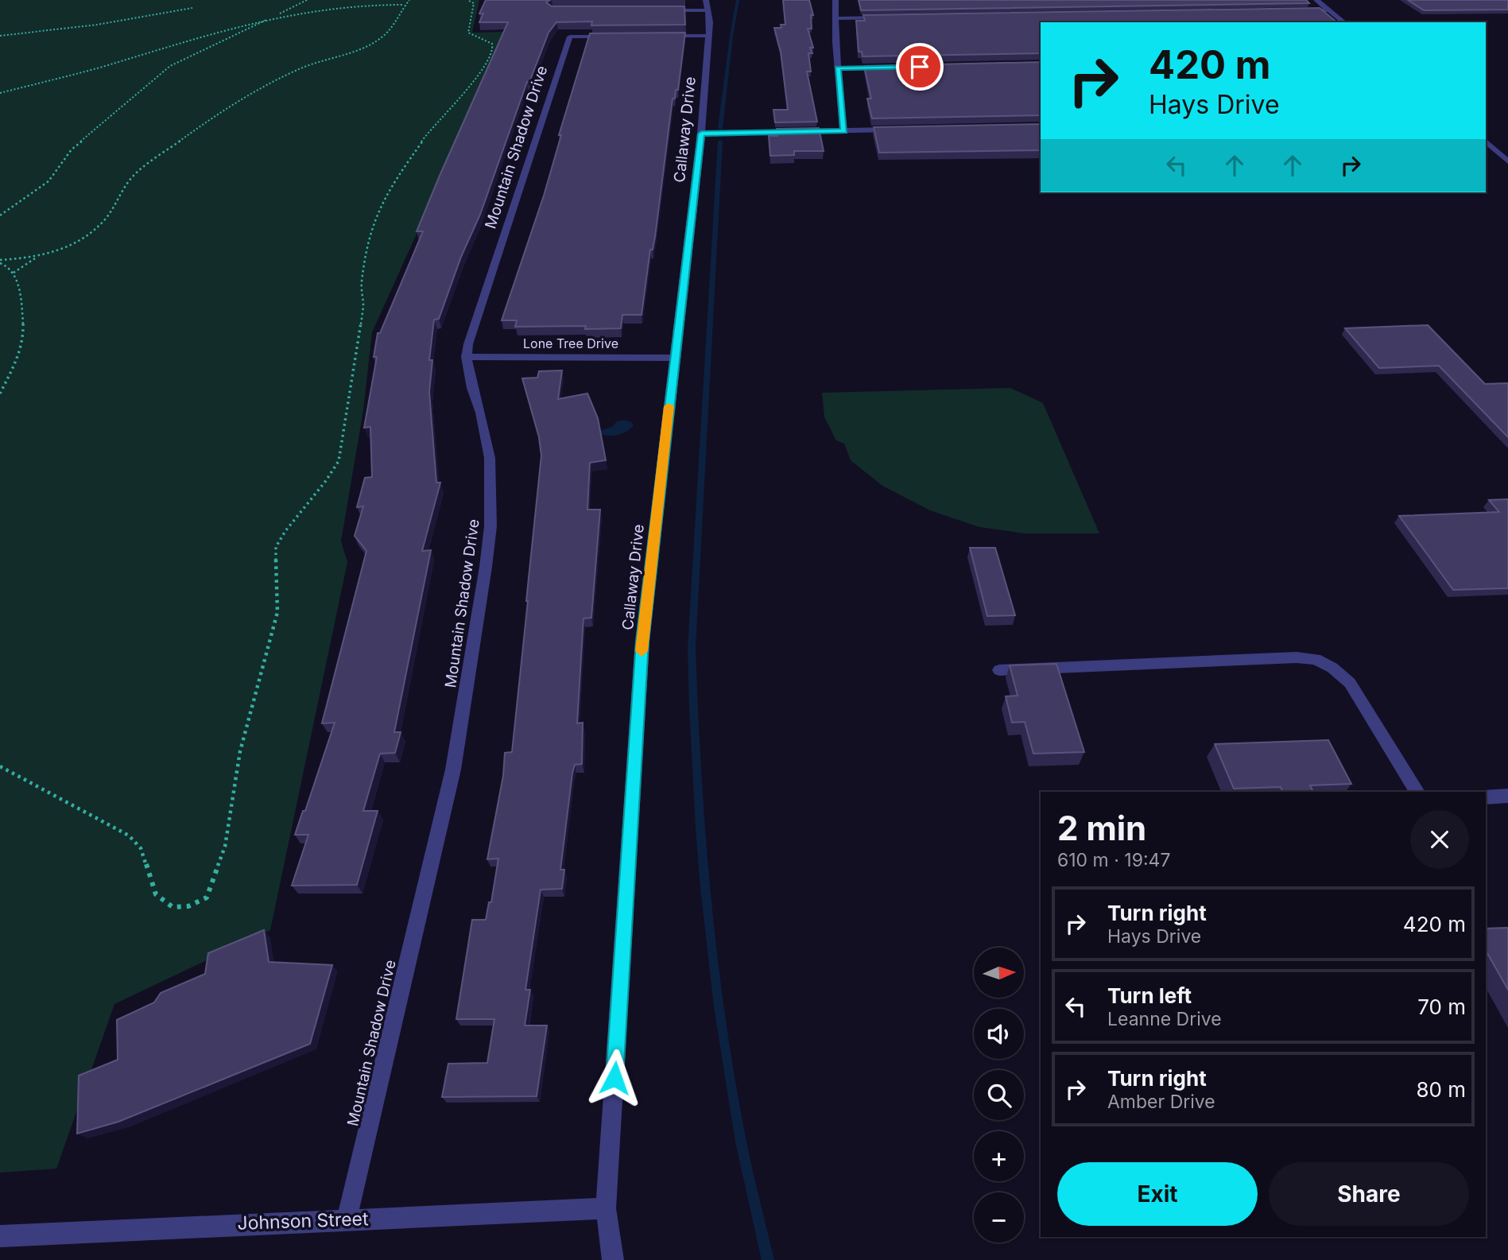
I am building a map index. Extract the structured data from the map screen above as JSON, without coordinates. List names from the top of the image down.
{
  "streets": {
    "street": [
      "Callaway Drive",
      "Mountain Shadow Drive",
      "Lone Tree Drive",
      "Johnson Street"
    ]
  },
  "crossings": [
    ["Callaway Drive", "Lone Tree Drive"],
    ["Callaway Drive", "Johnson Street"],
    ["Mountain Shadow Drive", "Lone Tree Drive"],
    ["Mountain Shadow Drive", "Johnson Street"]
  ],
  "north": "right",
  "page": {
    "turn": ["420 m", "Hays Drive"],
    "heading": ["2 min", "610 m · 19:47"],
    "list": [
      {
        "name": "Turn right",
        "note": "Hays Drive",
        "value": "420 m"
      },
      {
        "name": "Turn left",
        "note": "Leanne Drive",
        "value": "70 m"
      },
      {
        "name": "Turn right",
        "note": "Amber Drive",
        "value": "80 m"
      }
    ],
    "map_buttons": ["+", "−"],
    "buttons": ["Exit", "Share"]
  }
}
